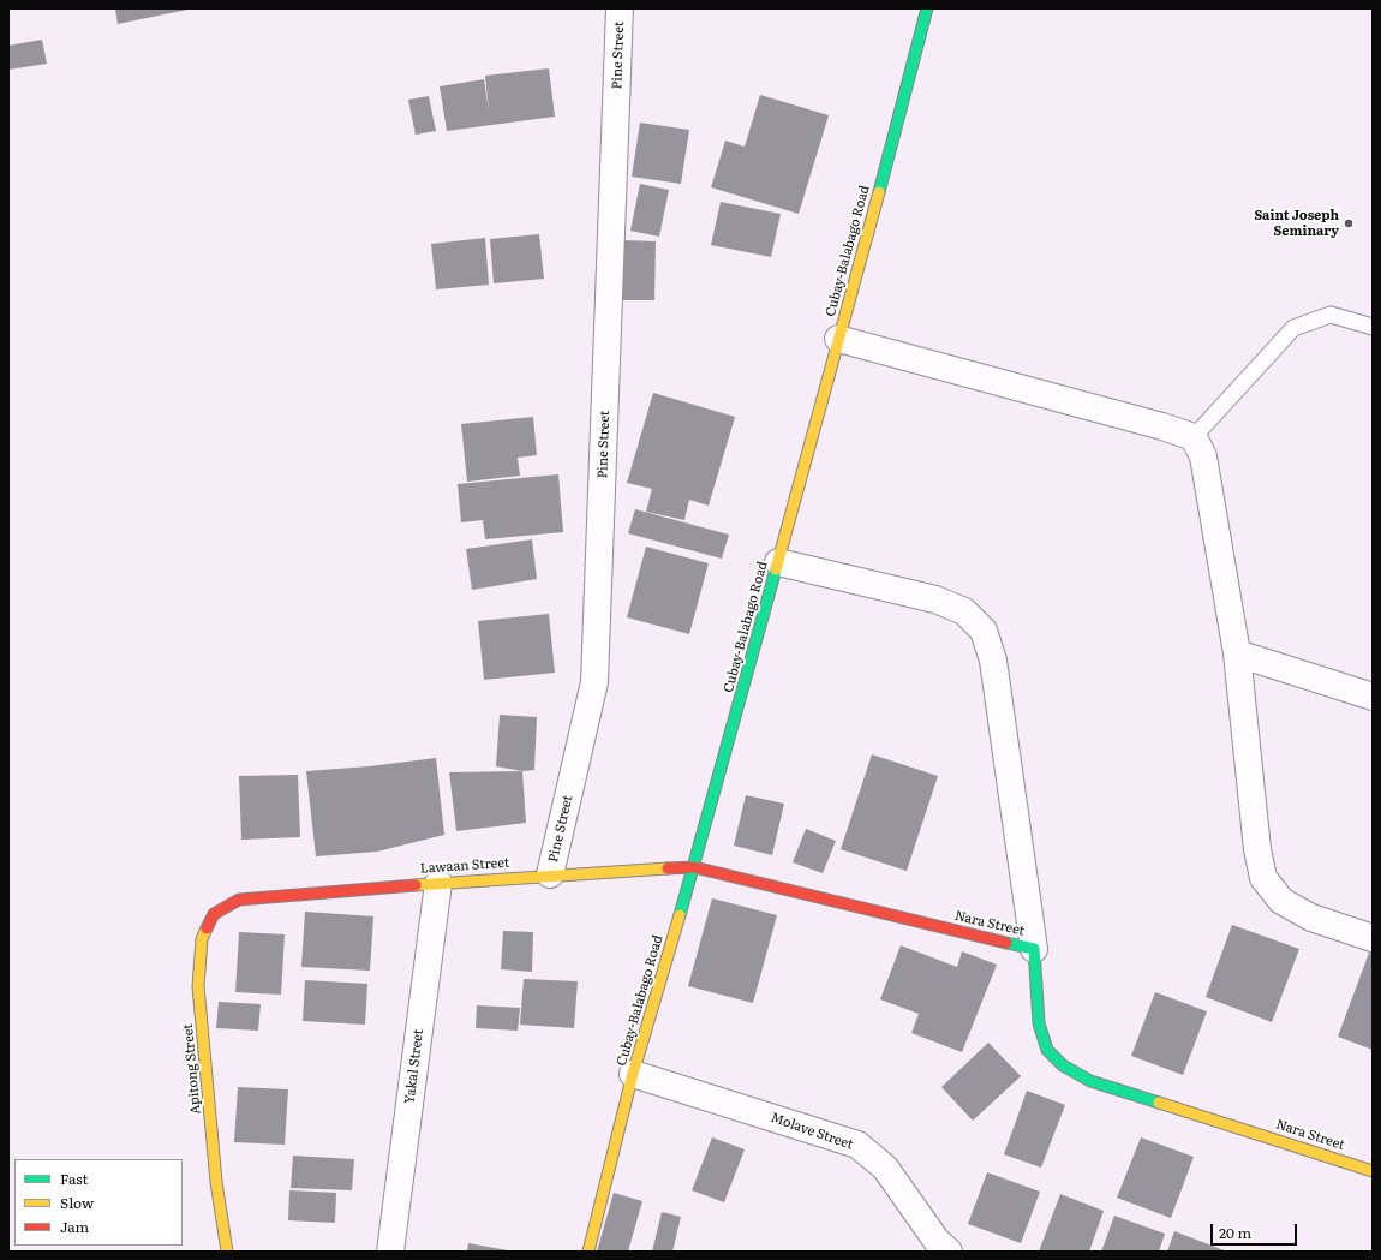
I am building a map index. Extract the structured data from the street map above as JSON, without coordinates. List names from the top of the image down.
{
  "streets": {
    "street": [
      "Pine Street",
      "Cubay-Balabago Road",
      "Lawaan Street",
      "Nara Street",
      "Yakal Street",
      "Apitong Street",
      "Molave Street"
    ]
  },
  "crossings": [
    ["Pine Street", "Lawaan Street"],
    ["Cubay-Balabago Road", "Lawaan Street"],
    ["Cubay-Balabago Road", "Nara Street"],
    ["Cubay-Balabago Road", "Molave Street"],
    ["Lawaan Street", "Nara Street"],
    ["Lawaan Street", "Yakal Street"],
    ["Lawaan Street", "Apitong Street"]
  ],
  "places": ["Saint Joseph Seminary"],
  "legend": ["Fast", "Slow", "Jam"],
  "scale_bar": "20 m"
}
